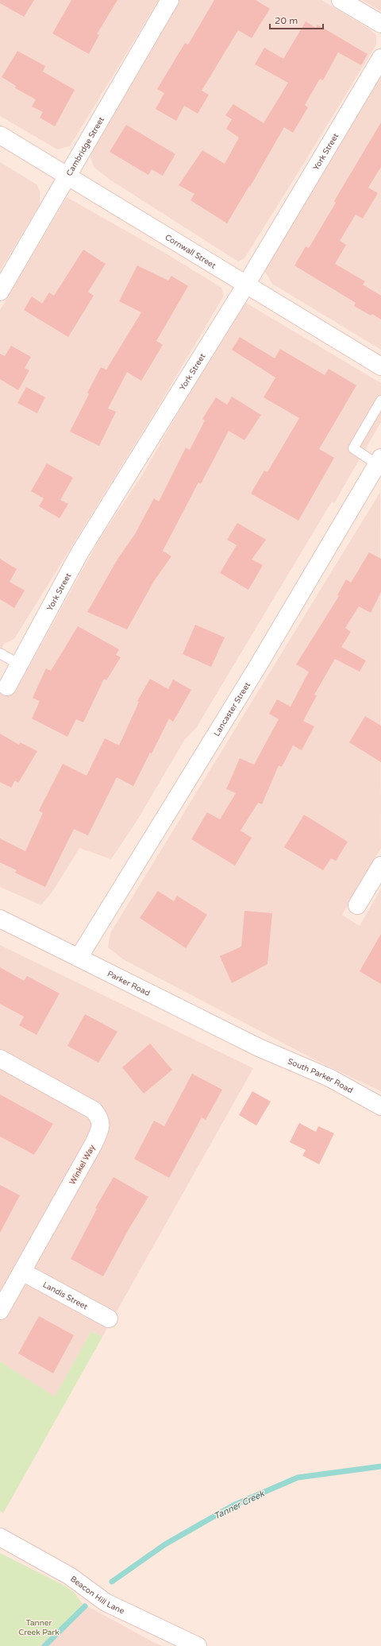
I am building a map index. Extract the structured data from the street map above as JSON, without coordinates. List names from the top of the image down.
{
  "streets": {
    "street": [
      "Cambridge Street",
      "York Street",
      "Cornwall Street",
      "Lancaster Street",
      "Parker Road",
      "South Parker Road",
      "Winkel Way",
      "Landis Street",
      "Beacon Hill Lane"
    ]
  },
  "crossings": [
    ["Cambridge Street", "Cornwall Street"],
    ["York Street", "Cornwall Street"],
    ["Lancaster Street", "Parker Road"],
    ["Parker Road", "South Parker Road"],
    ["Winkel Way", "Landis Street"]
  ],
  "water": ["Tanner Creek"],
  "parks": ["Tanner Creek Park"],
  "scale_bar": "20 m"
}
